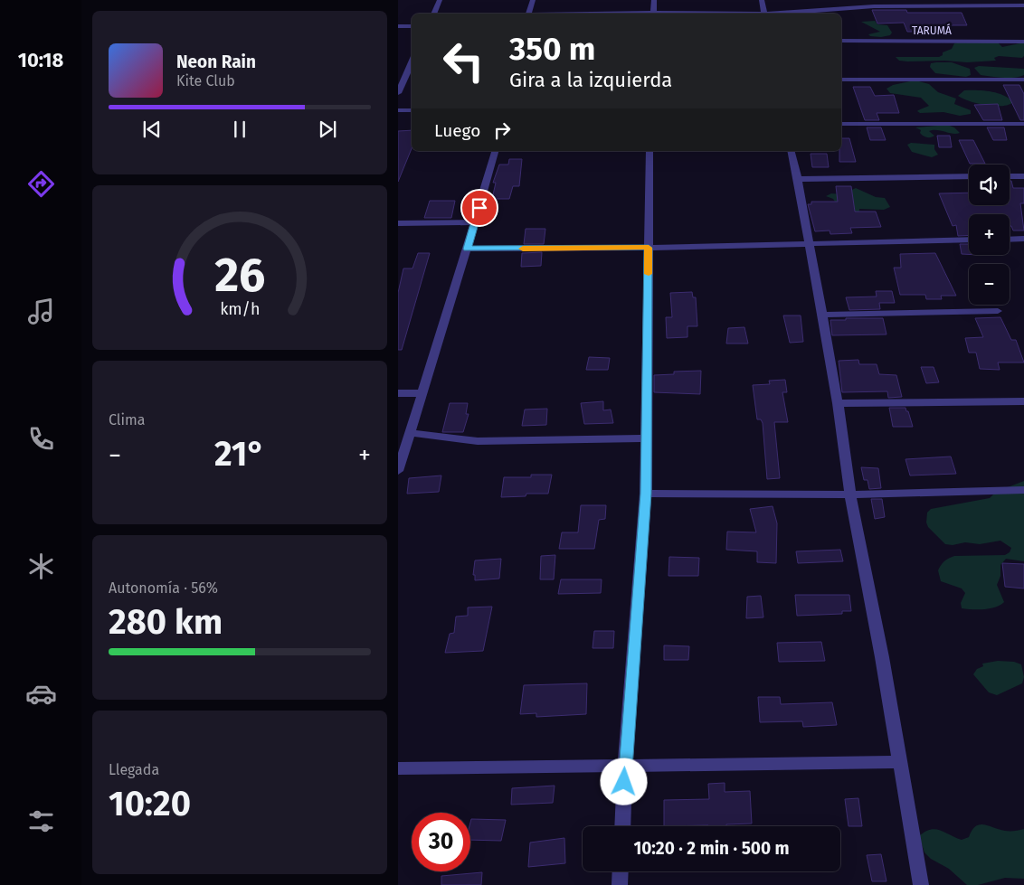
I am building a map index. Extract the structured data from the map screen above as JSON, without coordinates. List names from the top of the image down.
{
  "streets": {
    "street": ["TARUMÁ"]
  },
  "page": {
    "tabs": "10:18",
    "turn": ["350 m", "Gira a la izquierda"],
    "song": ["Neon Rain", "Kite Club"],
    "then": "Luego",
    "map_buttons": ["+", "−"],
    "tile": [
      "Clima",
      ["Autonomía · 56%", "280 km"],
      ["Llegada", "10:20"]
    ],
    "heat": ["−", "21°", "+"],
    "limit": "30",
    "trip": "10:20 · 2 min · 500 m",
    "gauge": ["26", "km/h"]
  }
}
